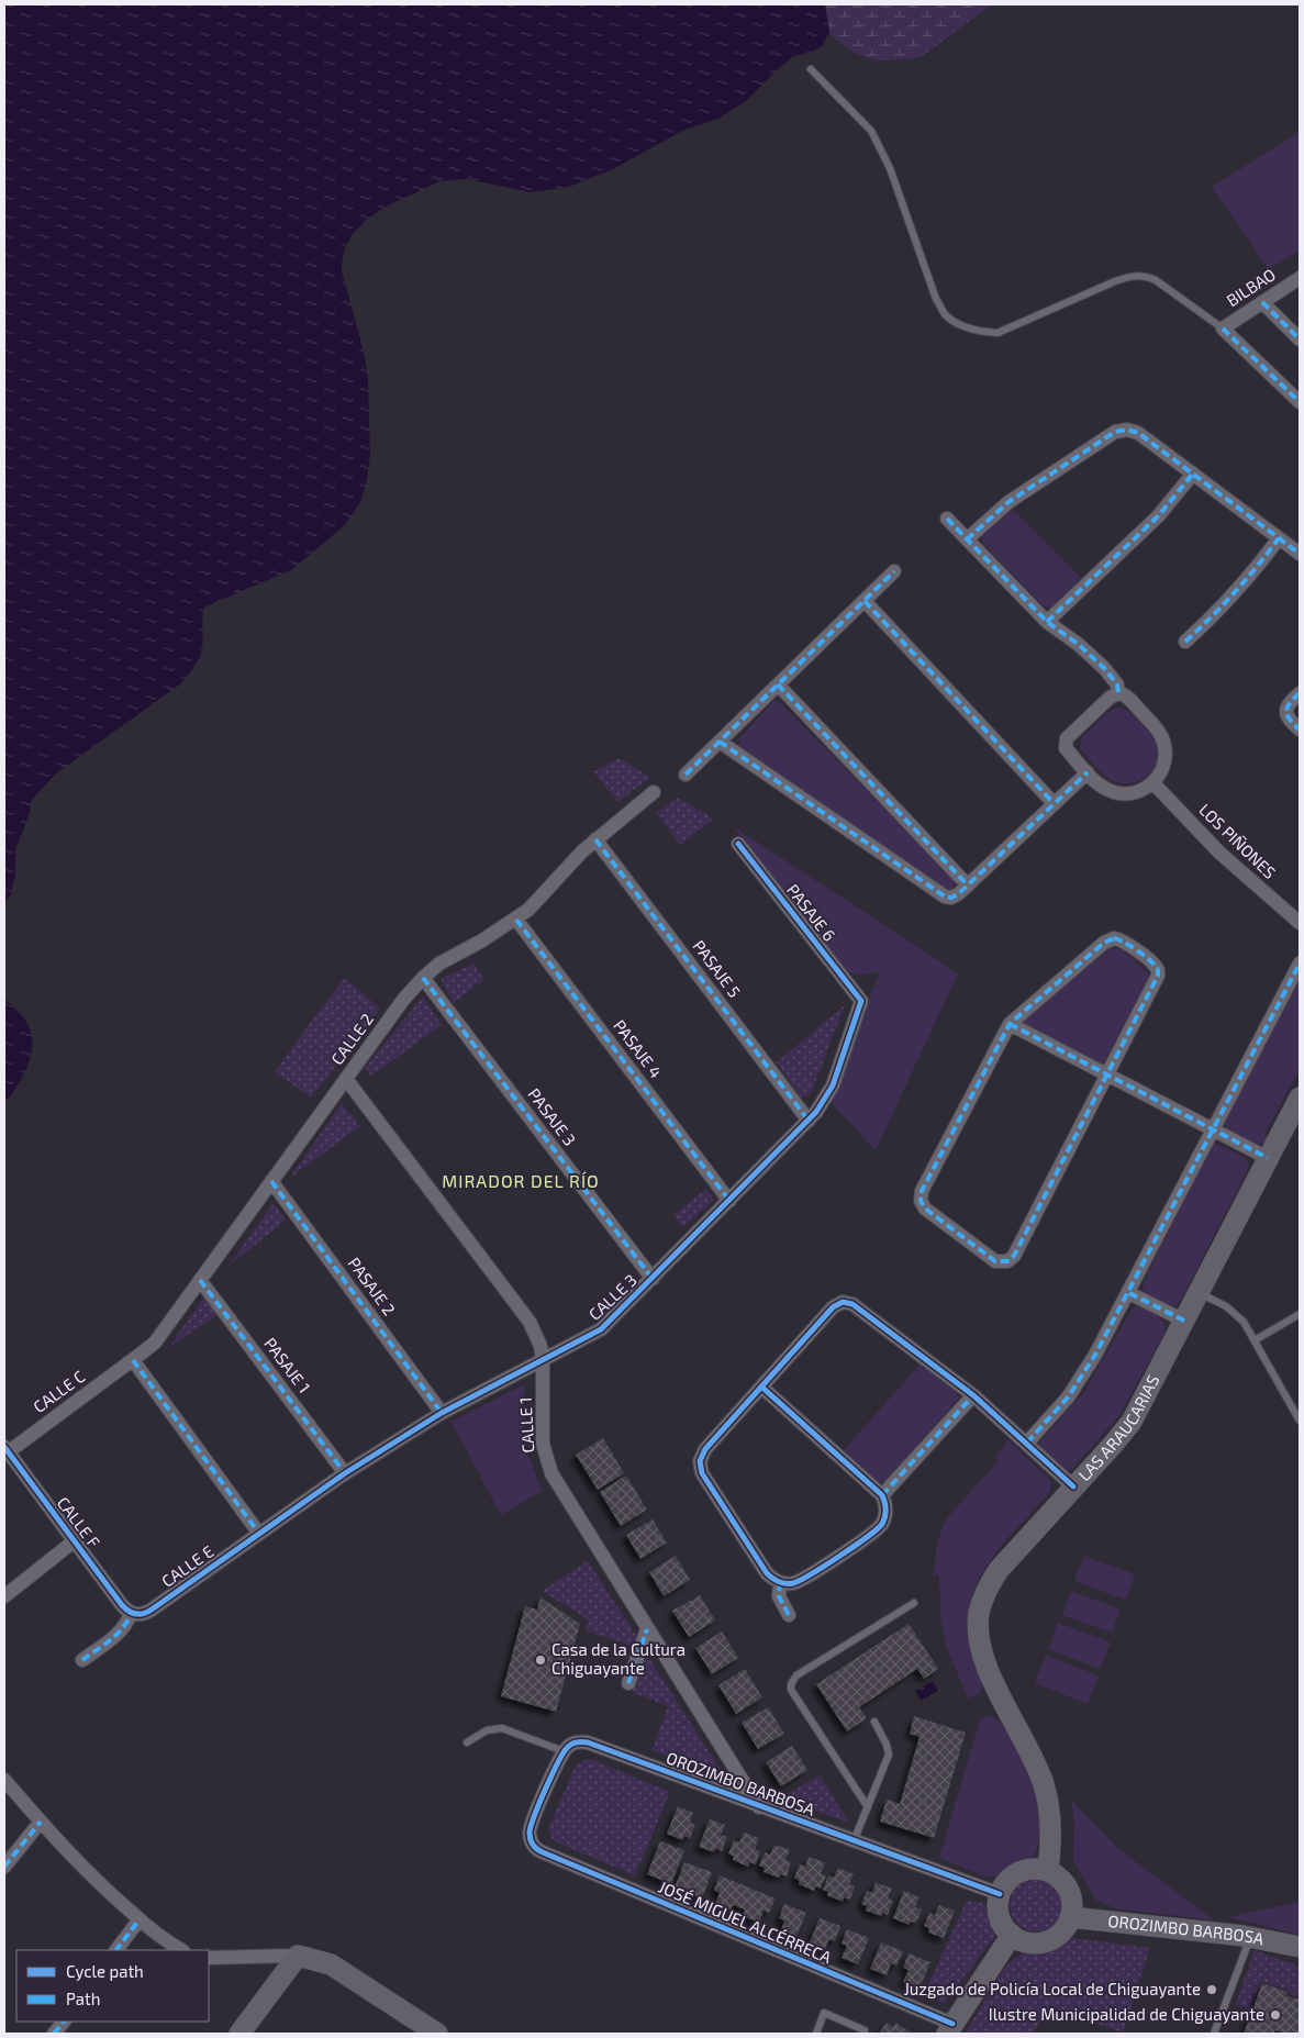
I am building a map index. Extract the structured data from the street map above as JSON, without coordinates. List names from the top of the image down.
{
  "streets": {
    "street": [
      "BILBAO",
      "LOS PIÑONES",
      "PASAJE 6",
      "PASAJE 5",
      "CALLE 2",
      "PASAJE 4",
      "PASAJE 3",
      "PASAJE 2",
      "CALLE 3",
      "PASAJE 1",
      "CALLE C",
      "CALLE 1",
      "LAS ARAUCARIAS",
      "CALLE F",
      "CALLE E",
      "OROZIMBO BARBOSA",
      "JOSÉ MIGUEL ALCÉRRECA"
    ]
  },
  "crossings": [
    ["PASAJE 6", "CALLE 3"],
    ["PASAJE 5", "CALLE 2"],
    ["PASAJE 5", "CALLE 3"],
    ["CALLE 2", "PASAJE 4"],
    ["CALLE 2", "PASAJE 3"],
    ["CALLE 2", "PASAJE 2"],
    ["CALLE 2", "PASAJE 1"],
    ["CALLE 2", "CALLE C"],
    ["CALLE 2", "CALLE 1"],
    ["PASAJE 4", "CALLE 3"],
    ["PASAJE 3", "CALLE 3"],
    ["PASAJE 2", "CALLE 3"],
    ["CALLE 3", "PASAJE 1"],
    ["CALLE 3", "CALLE 1"],
    ["CALLE 3", "CALLE E"],
    ["CALLE C", "CALLE F"],
    ["CALLE 1", "OROZIMBO BARBOSA"],
    ["LAS ARAUCARIAS", "OROZIMBO BARBOSA"],
    ["CALLE F", "CALLE E"],
    ["OROZIMBO BARBOSA", "JOSÉ MIGUEL ALCÉRRECA"]
  ],
  "districts": ["MIRADOR DEL RÍO"],
  "places": ["Casa de la Cultura Chiguayante", "Juzgado de Policía Local de Chiguayante", "Ilustre Municipalidad de Chiguayante"],
  "legend": ["Cycle path", "Path"]
}
